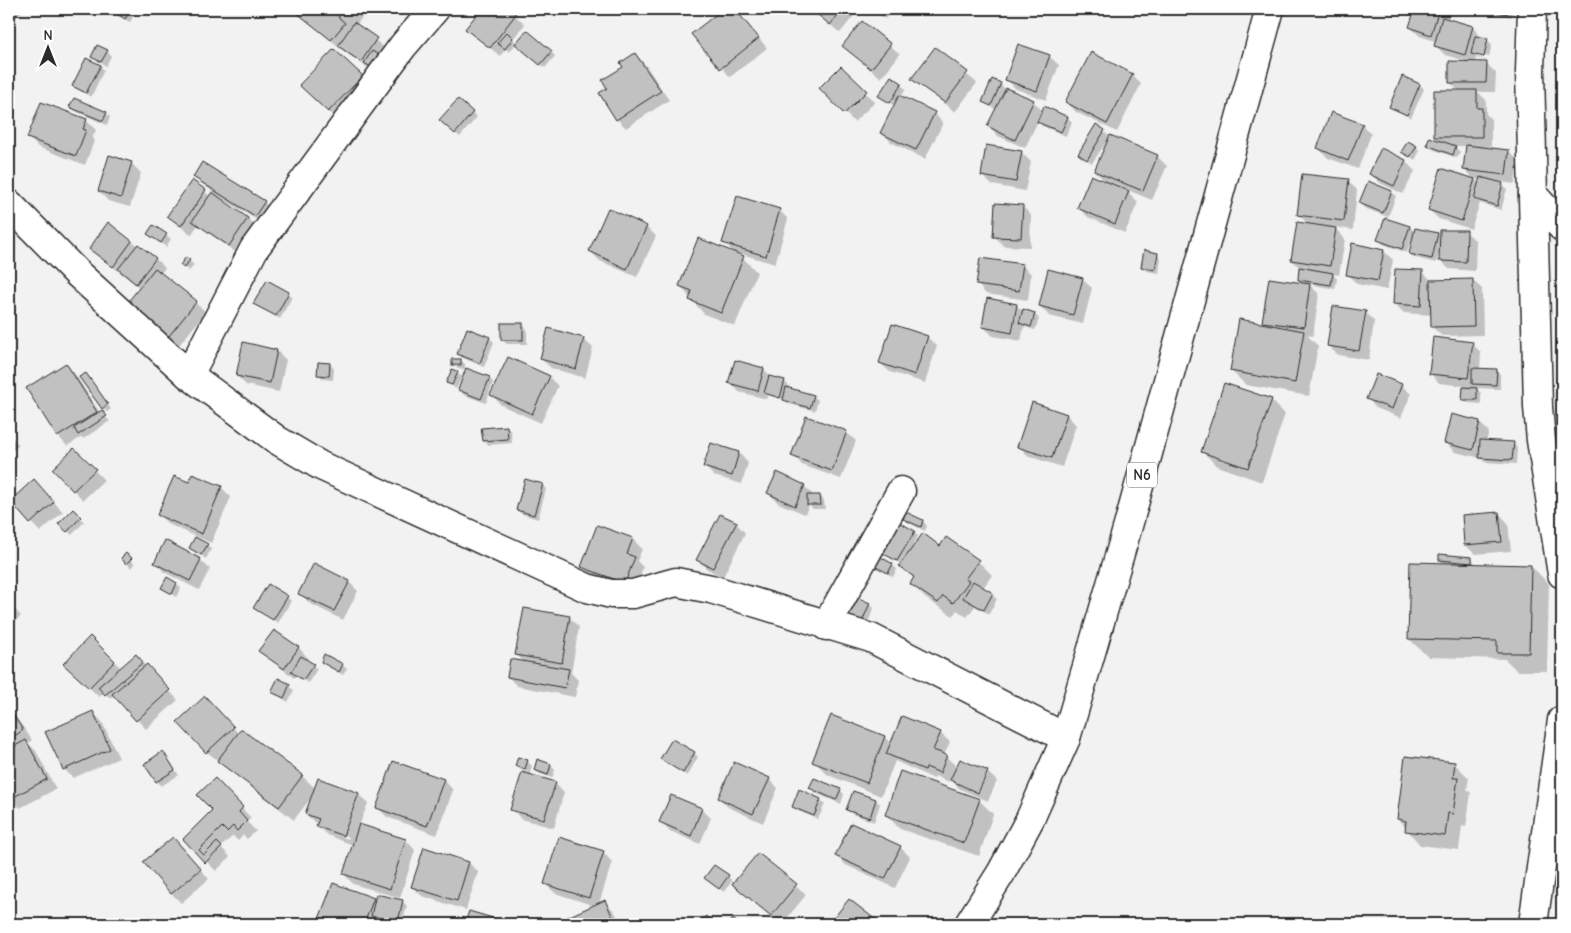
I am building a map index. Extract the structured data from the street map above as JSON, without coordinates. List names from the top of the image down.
{
  "streets": {
    "main road": ["N6"]
  },
  "north": "top"
}
